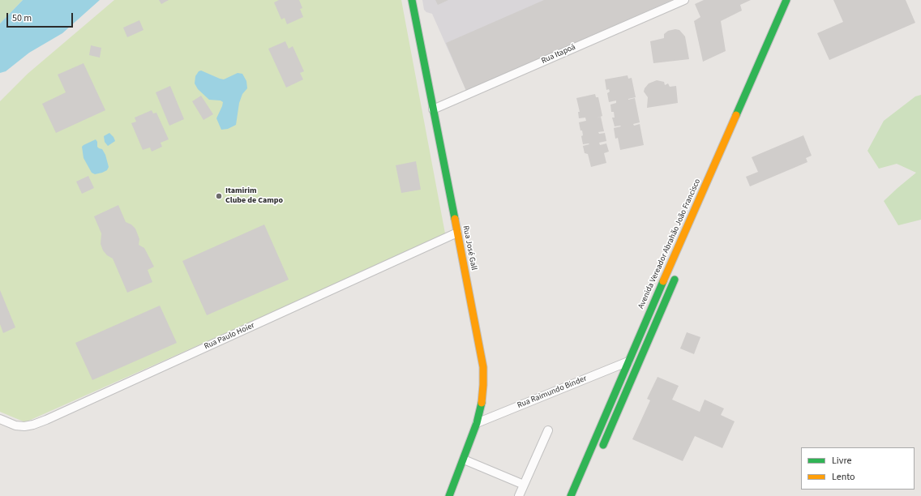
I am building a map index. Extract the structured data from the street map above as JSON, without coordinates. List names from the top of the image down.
{
  "streets": {
    "main road": ["Avenida Vereador Abrahão João Francisco", "Rua José Gall"],
    "street": ["Rua Itapoá", "Rua Paulo Hoier", "Rua Raimundo Binder"]
  },
  "crossings": [
    ["Rua Itapoá", "Rua José Gall"],
    ["Avenida Vereador Abrahão João Francisco", "Rua Raimundo Binder"],
    ["Rua José Gall", "Rua Paulo Hoier"],
    ["Rua José Gall", "Rua Raimundo Binder"]
  ],
  "places": ["Itamirim Clube de Campo"],
  "legend": ["Livre", "Lento"],
  "scale_bar": "50 m"
}
